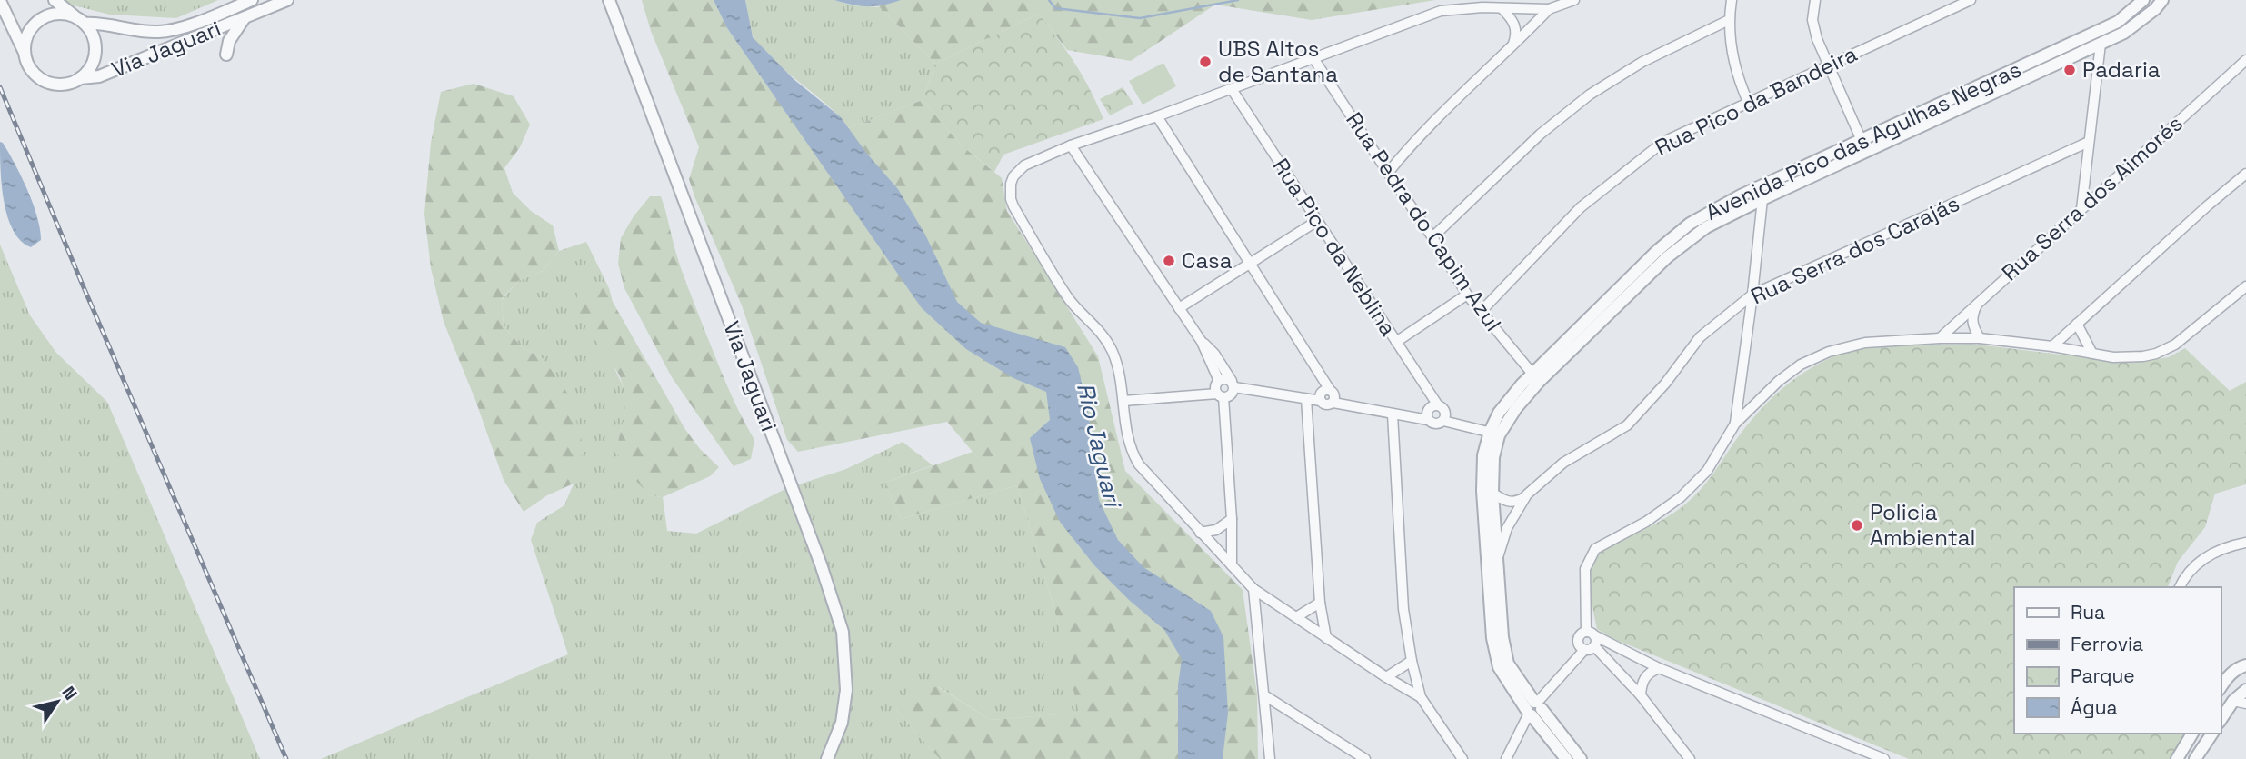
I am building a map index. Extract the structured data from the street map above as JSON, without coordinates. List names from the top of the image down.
{
  "streets": {
    "street": [
      "Via Jaguari",
      "Rua Pico da Bandeira",
      "Avenida Pico das Agulhas Negras",
      "Rua Serra dos Aimorés",
      "Rua Pedra do Capim Azul",
      "Rua Pico da Neblina",
      "Rua Serra dos Carajás"
    ]
  },
  "crossings": [
    ["Rua Pico da Bandeira", "Rua Pedra do Capim Azul"],
    ["Avenida Pico das Agulhas Negras", "Rua Pedra do Capim Azul"],
    ["Avenida Pico das Agulhas Negras", "Rua Serra dos Carajás"]
  ],
  "water": ["Rio Jaguari"],
  "places": [
    "UBS Altos de Santana",
    "Padaria",
    "Casa",
    "Policia Ambiental"
  ],
  "legend": [
    "Rua",
    "Ferrovia",
    "Parque",
    "Água"
  ],
  "north": "top right"
}
